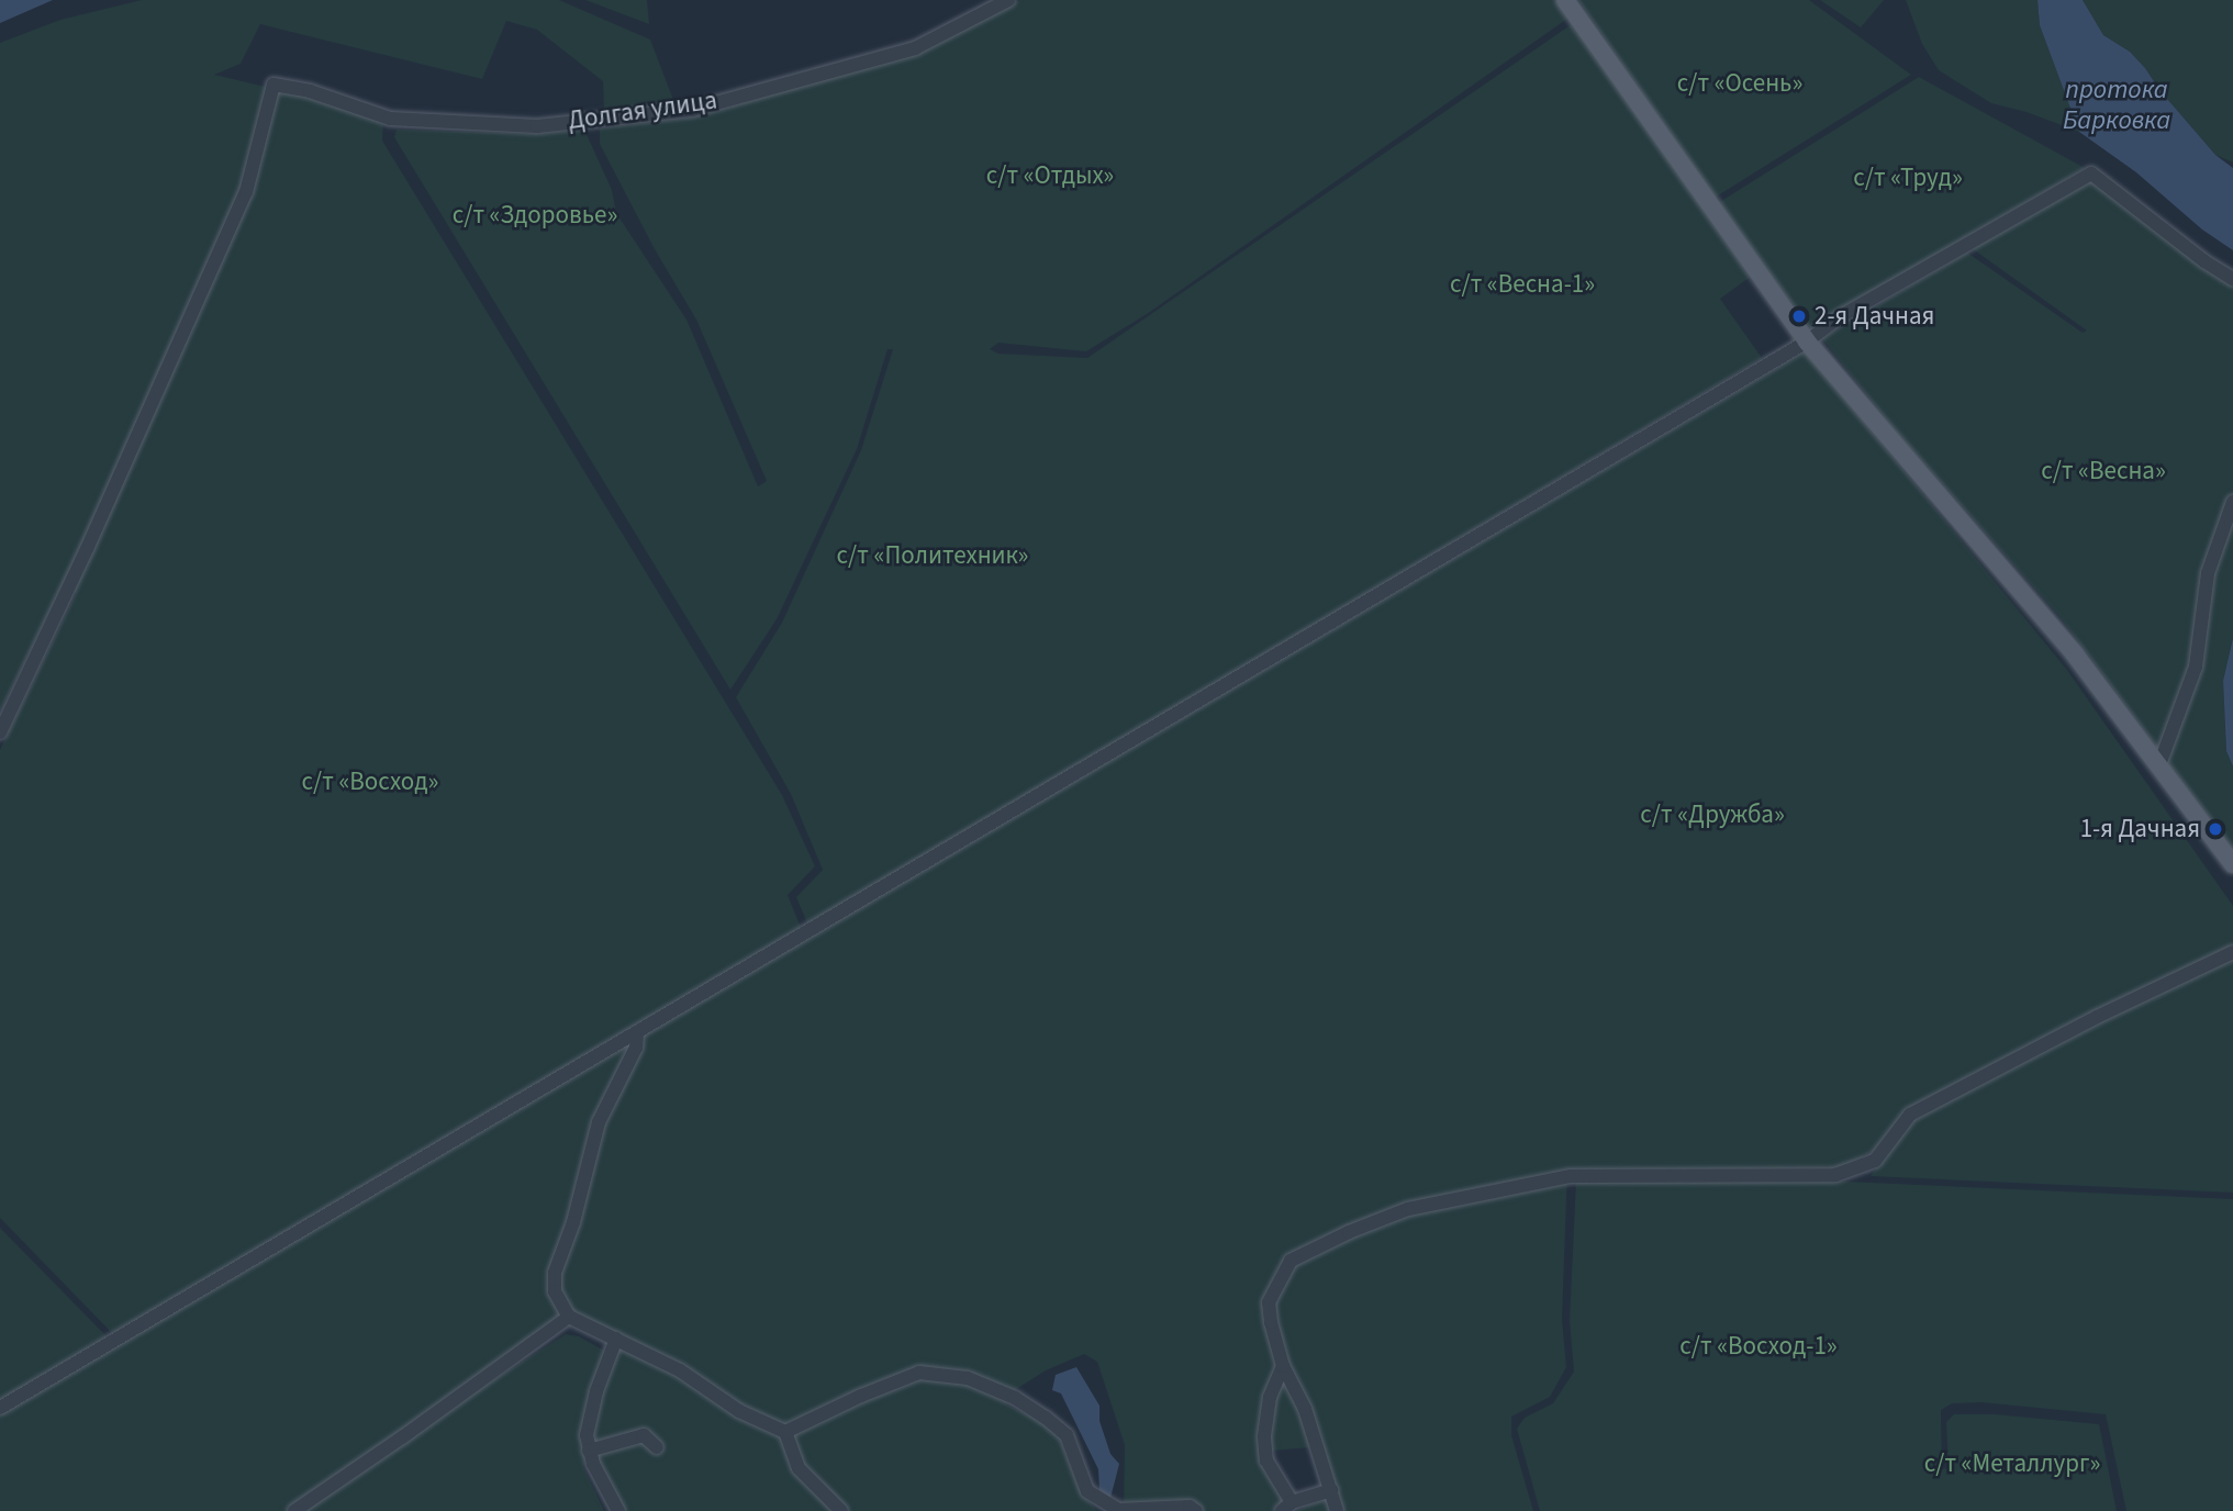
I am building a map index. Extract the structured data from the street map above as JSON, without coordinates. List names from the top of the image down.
{
  "streets": {
    "street": ["Долгая улица"]
  },
  "water": ["протока Барковка"],
  "parks": [
    "с/т «Осень»",
    "с/т «Отдых»",
    "с/т «Труд»",
    "с/т «Здоровье»",
    "с/т «Весна-1»",
    "с/т «Весна»",
    "с/т «Политехник»",
    "с/т «Восход»",
    "с/т «Дружба»",
    "с/т «Восход-1»",
    "с/т «Металлург»"
  ],
  "places": ["2-я Дачная", "1-я Дачная"]
}
